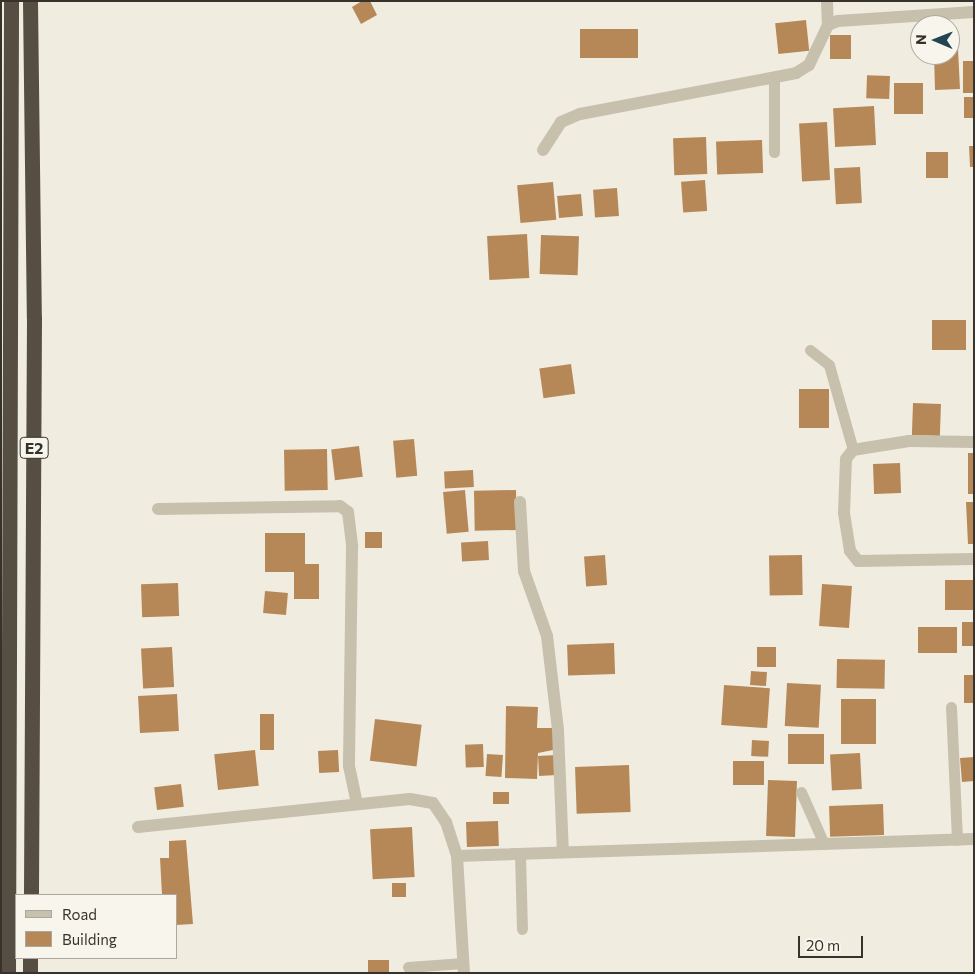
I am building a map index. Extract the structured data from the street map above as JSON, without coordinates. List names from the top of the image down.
{
  "streets": {
    "highway": ["E2"]
  },
  "legend": ["Road", "Building"],
  "scale_bar": "20 m",
  "north": "left"
}
